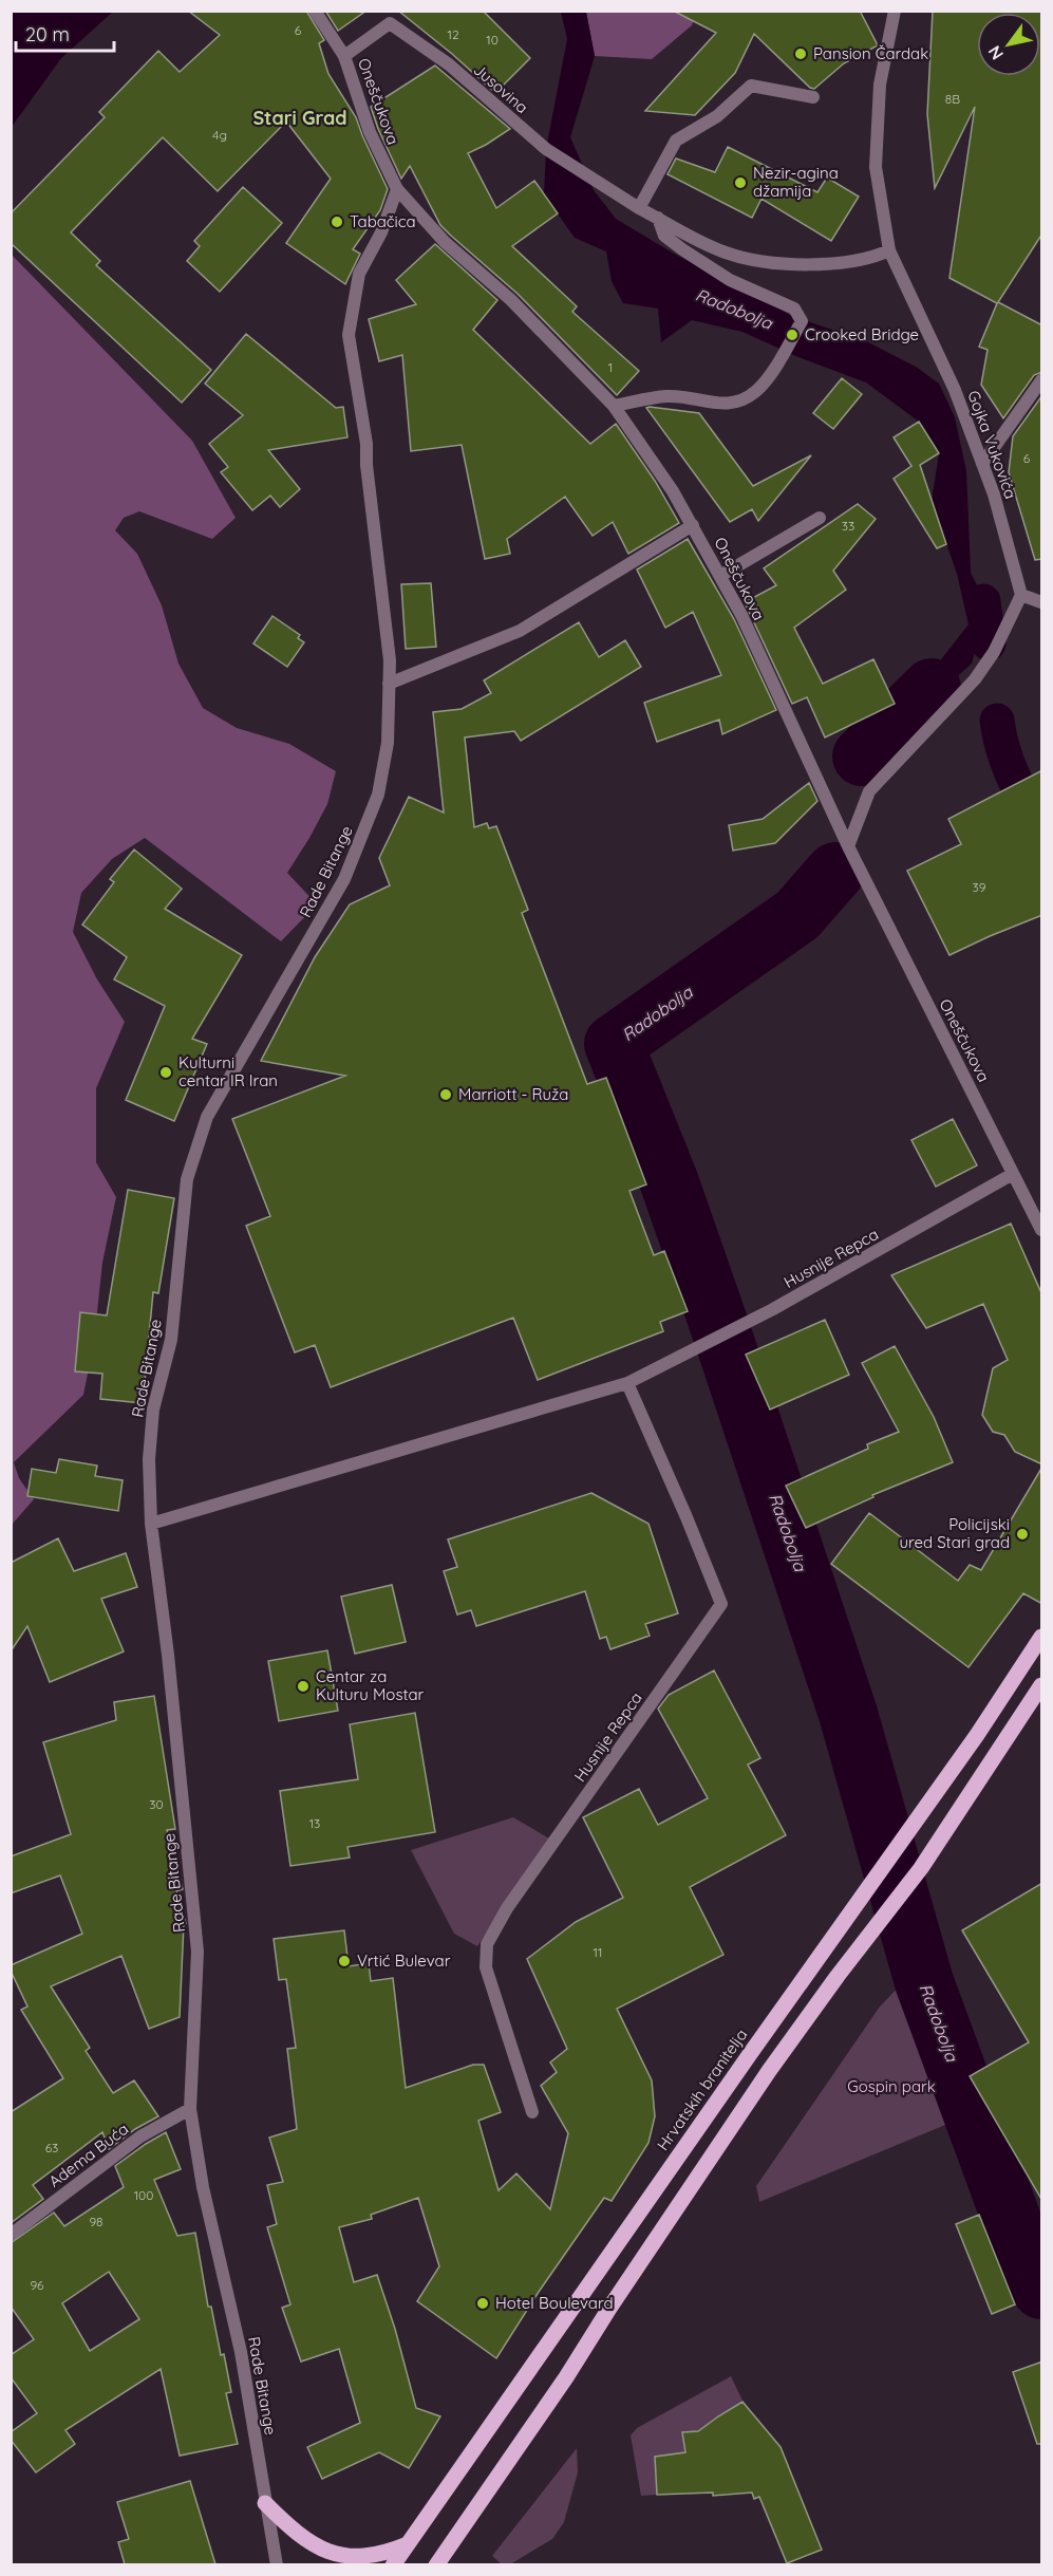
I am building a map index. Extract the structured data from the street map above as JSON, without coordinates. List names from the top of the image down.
{
  "streets": {
    "main road": ["Hrvatskih branitelja"],
    "street": [
      "Jusovina",
      "Oneščukova",
      "Gojka Vukovića",
      "Rade Bitange",
      "Husnije Repca",
      "Adema Buća"
    ]
  },
  "crossings": [
    ["Jusovina", "Oneščukova"],
    ["Jusovina", "Gojka Vukovića"],
    ["Oneščukova", "Rade Bitange"],
    ["Oneščukova", "Husnije Repca"],
    ["Rade Bitange", "Husnije Repca"],
    ["Rade Bitange", "Adema Buća"]
  ],
  "districts": ["Stari Grad"],
  "water": ["Radobolja"],
  "parks": ["Gospin park"],
  "places": [
    "Pansion Čardak",
    "Nezir-agina džamija",
    "Tabačica",
    "Crooked Bridge",
    "Kulturni centar IR Iran",
    "Marriott - Ruža",
    "Policijski ured Stari grad",
    "Centar za Kulturu Mostar",
    "Vrtić Bulevar",
    "Hotel Boulevard"
  ],
  "house_numbers": [
    "6",
    "12",
    "10",
    "8B",
    "4g",
    "1",
    "6",
    "33",
    "39",
    "30",
    "13",
    "11",
    "63",
    "100",
    "98",
    "96"
  ],
  "scale_bar": "20 m",
  "north": "bottom left"
}
